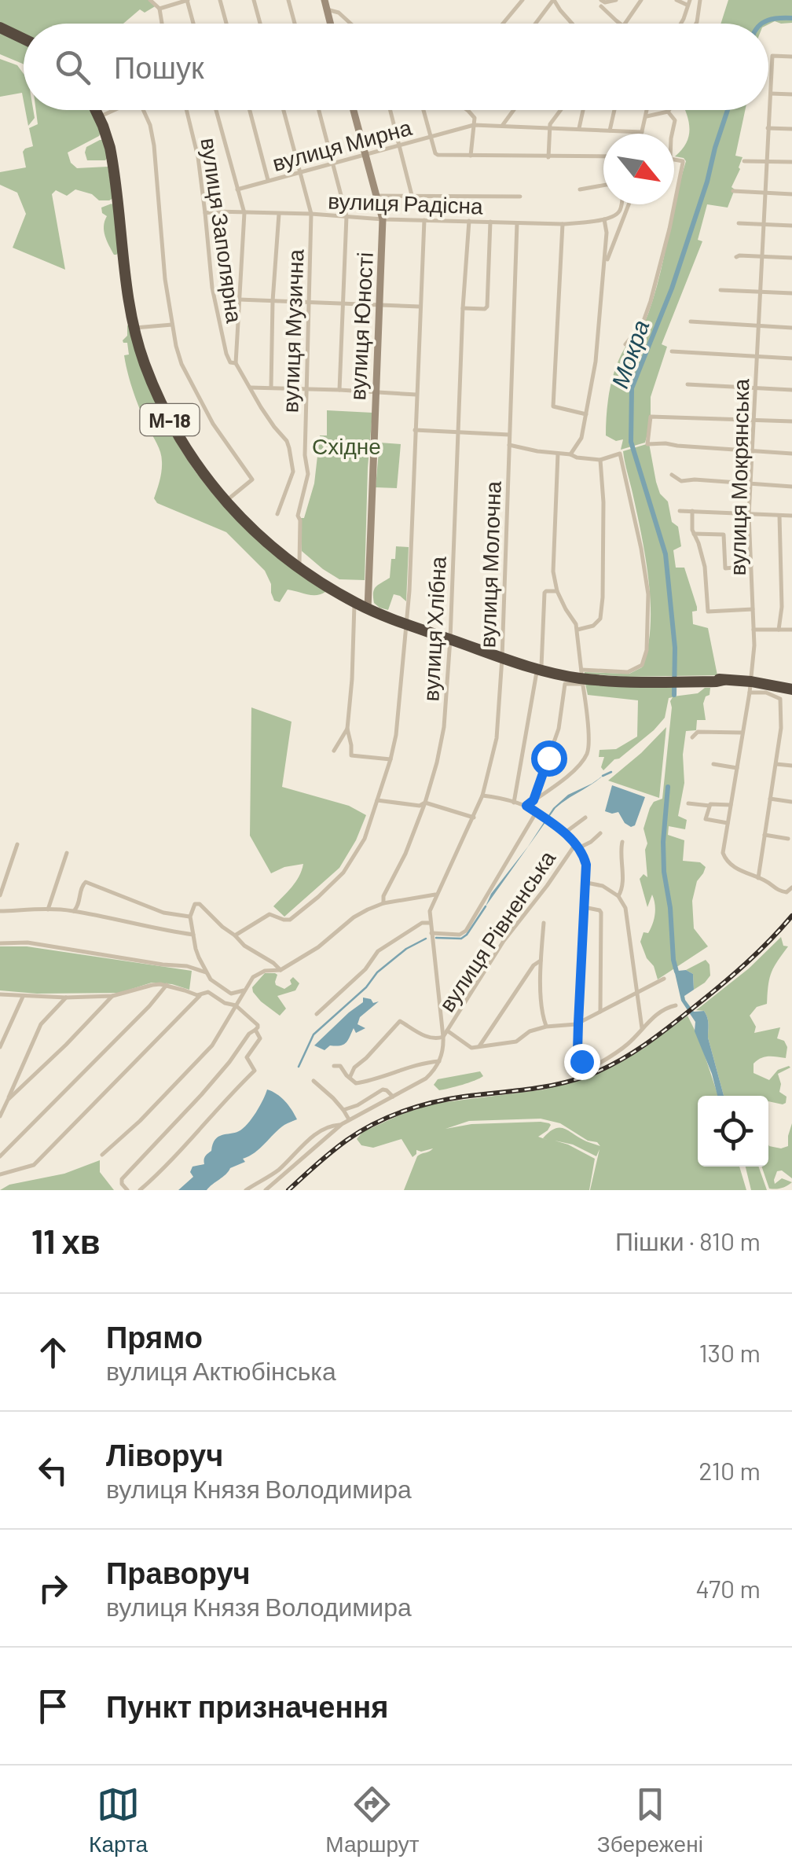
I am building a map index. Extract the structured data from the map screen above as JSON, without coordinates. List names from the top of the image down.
{
  "streets": {
    "highway": ["М-18"],
    "street": [
      "вулиця Мирна",
      "вулиця Радісна",
      "вулиця Заполярна",
      "вулиця Юності",
      "вулиця Музична",
      "вулиця Мокрянська",
      "вулиця Молочна",
      "вулиця Хлібна",
      "вулиця Рівненська"
    ]
  },
  "crossings": [
    ["вулиця Мирна", "вулиця Юності"],
    ["вулиця Мирна", "вулиця Музична"],
    ["вулиця Радісна", "вулиця Заполярна"],
    ["вулиця Радісна", "вулиця Юності"],
    ["вулиця Радісна", "вулиця Музична"],
    ["вулиця Радісна", "вулиця Молочна"],
    ["вулиця Радісна", "вулиця Хлібна"],
    ["вулиця Юності", "М-18"],
    ["вулиця Музична", "М-18"],
    ["М-18", "вулиця Мокрянська"],
    ["М-18", "вулиця Молочна"],
    ["М-18", "вулиця Хлібна"],
    ["вулиця Молочна", "вулиця Рівненська"]
  ],
  "water": ["Мокра"],
  "parks": ["Східне"],
  "north": "bottom right",
  "page": {
    "search": "Пошук",
    "heading": ["11 хв", "Пішки · 810 m"],
    "list": [
      ["Прямо", "вулиця Актюбінська", "130 m"],
      ["Ліворуч", "вулиця Князя Володимира", "210 m"],
      ["Праворуч", "вулиця Князя Володимира", "470 m"],
      "Пункт призначення"
    ],
    "nav": ["Карта", "Маршрут", "Збережені"]
  }
}
